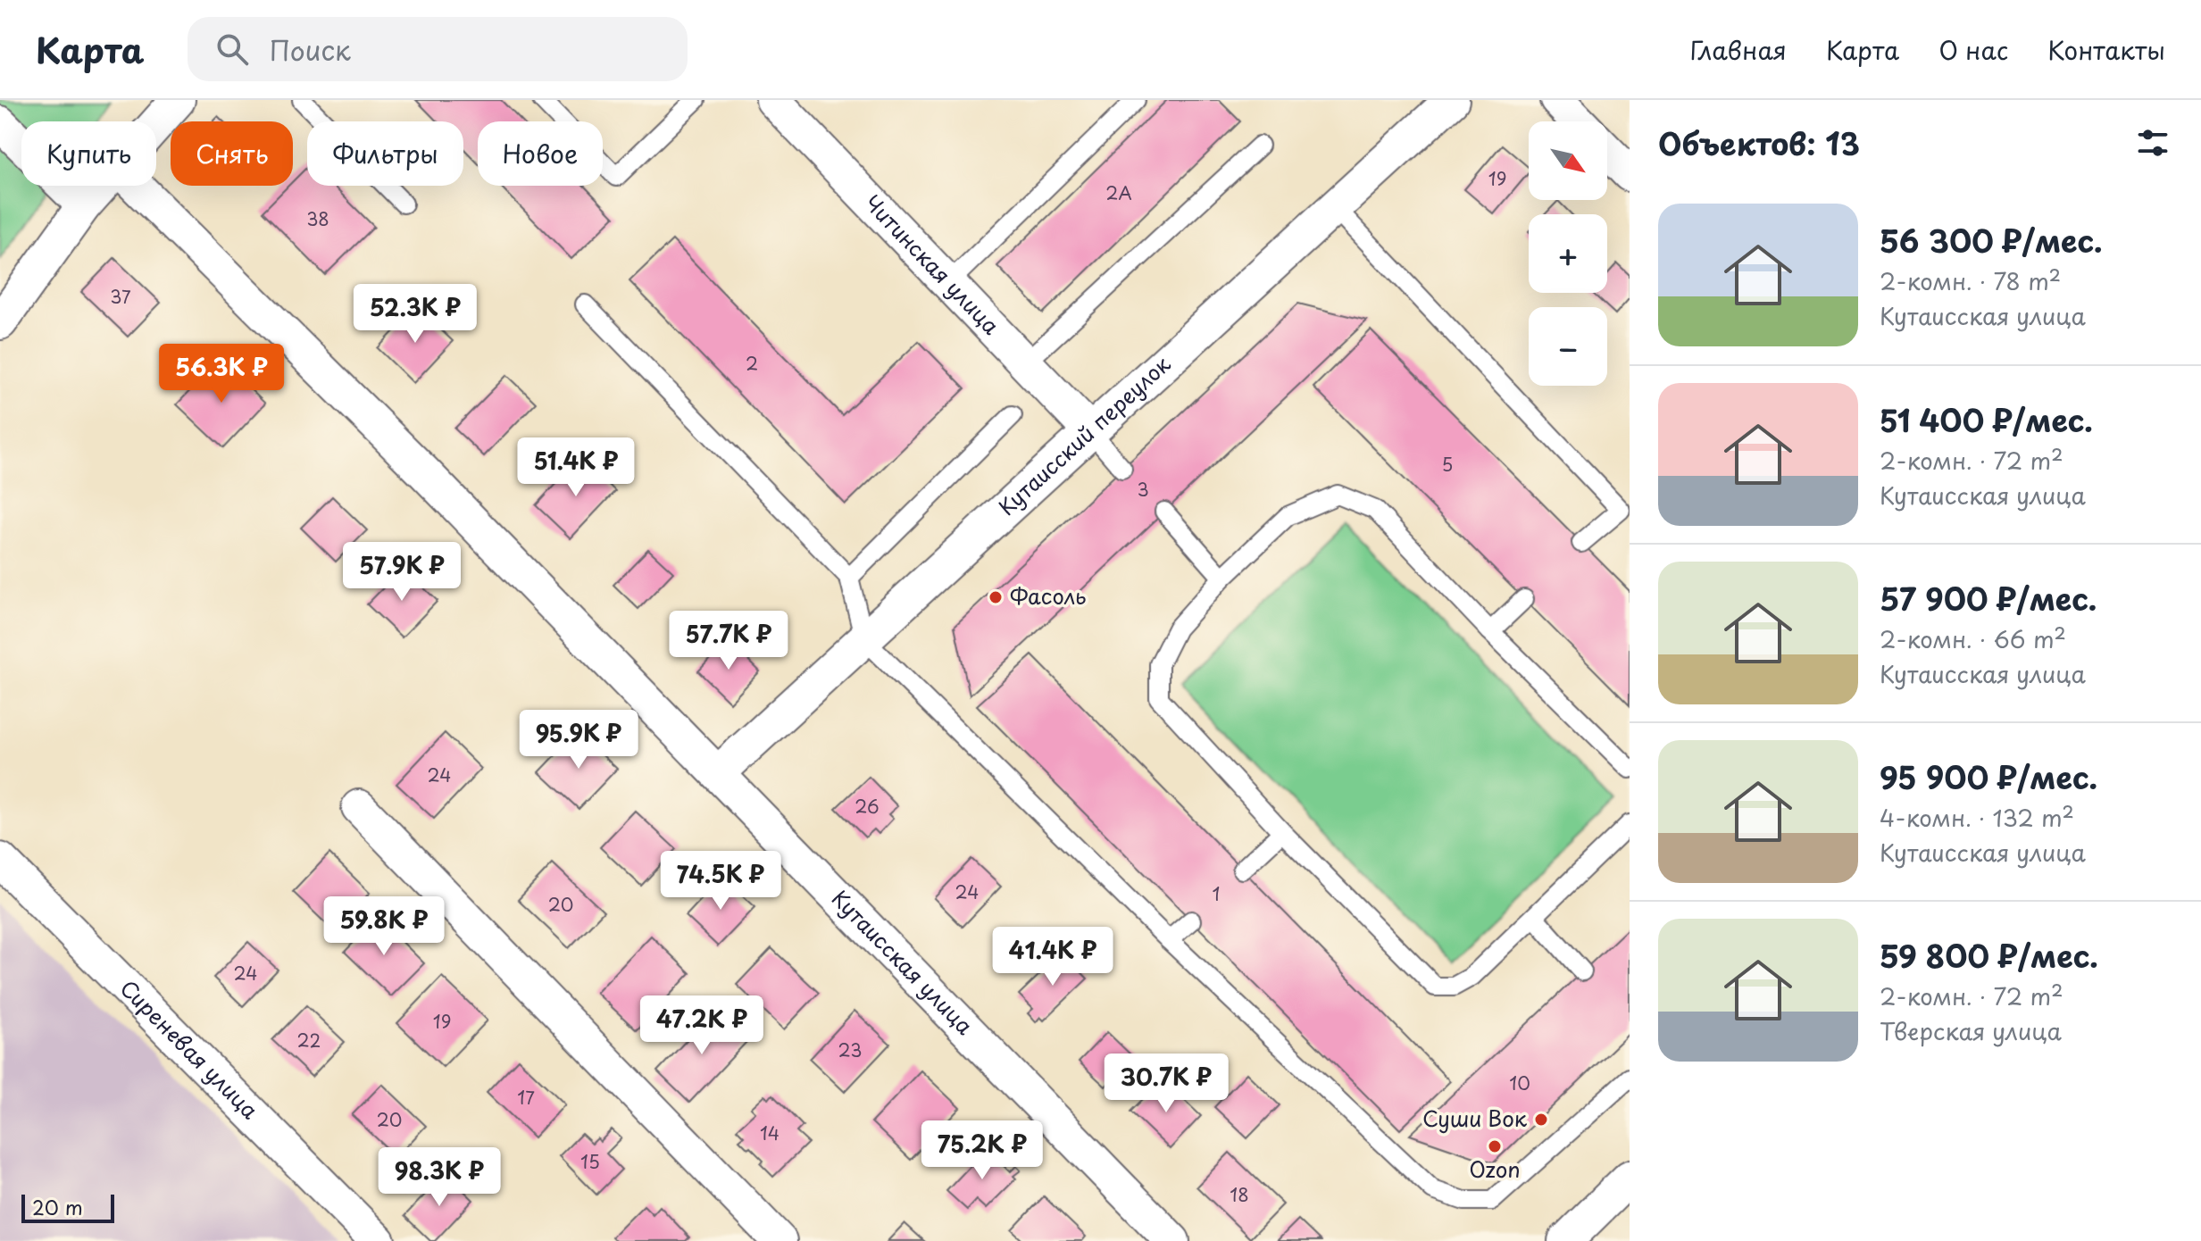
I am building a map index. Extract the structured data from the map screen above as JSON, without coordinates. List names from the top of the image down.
{
  "streets": {
    "street": [
      "Читинская улица",
      "Кутаисский переулок",
      "Кутаисская улица",
      "Сиреневая улица"
    ]
  },
  "crossings": [
    ["Читинская улица", "Кутаисский переулок"],
    ["Кутаисский переулок", "Кутаисская улица"]
  ],
  "places": ["Фасоль", "Суши Вок", "Ozon"],
  "house_numbers": [
    "19",
    "2А",
    "38",
    "37",
    "2",
    "5",
    "3",
    "24",
    "26",
    "24",
    "1",
    "20",
    "24",
    "19",
    "22",
    "23",
    "10",
    "17",
    "20",
    "14",
    "15",
    "18"
  ],
  "scale_bar": "20 m",
  "north": "bottom right",
  "page": {
    "header": "Карта",
    "search": "Поиск",
    "nav": [
      "Главная",
      "Карта",
      "О нас",
      "Контакты"
    ],
    "heading": "Объектов: 13",
    "map_buttons": ["+", "−"],
    "chip": [
      "Купить",
      "Снять",
      "Фильтры",
      "Новое"
    ],
    "list": [
      {
        "name": "56 300 ₽/мес.",
        "note": "2-комн. · 78 m² · Кутаисская улица"
      },
      {
        "name": "51 400 ₽/мес.",
        "note": "2-комн. · 72 m² · Кутаисская улица"
      },
      {
        "name": "57 900 ₽/мес.",
        "note": "2-комн. · 66 m² · Кутаисская улица"
      },
      {
        "name": "95 900 ₽/мес.",
        "note": "4-комн. · 132 m² · Кутаисская улица"
      },
      {
        "name": "59 800 ₽/мес.",
        "note": "2-комн. · 72 m² · Тверская улица"
      }
    ],
    "price": [
      "52.3K ₽",
      "56.3K ₽",
      "51.4K ₽",
      "57.9K ₽",
      "57.7K ₽",
      "95.9K ₽",
      "74.5K ₽",
      "59.8K ₽",
      "41.4K ₽",
      "47.2K ₽",
      "30.7K ₽",
      "75.2K ₽",
      "98.3K ₽"
    ],
    "scale": "20 m"
  }
}
